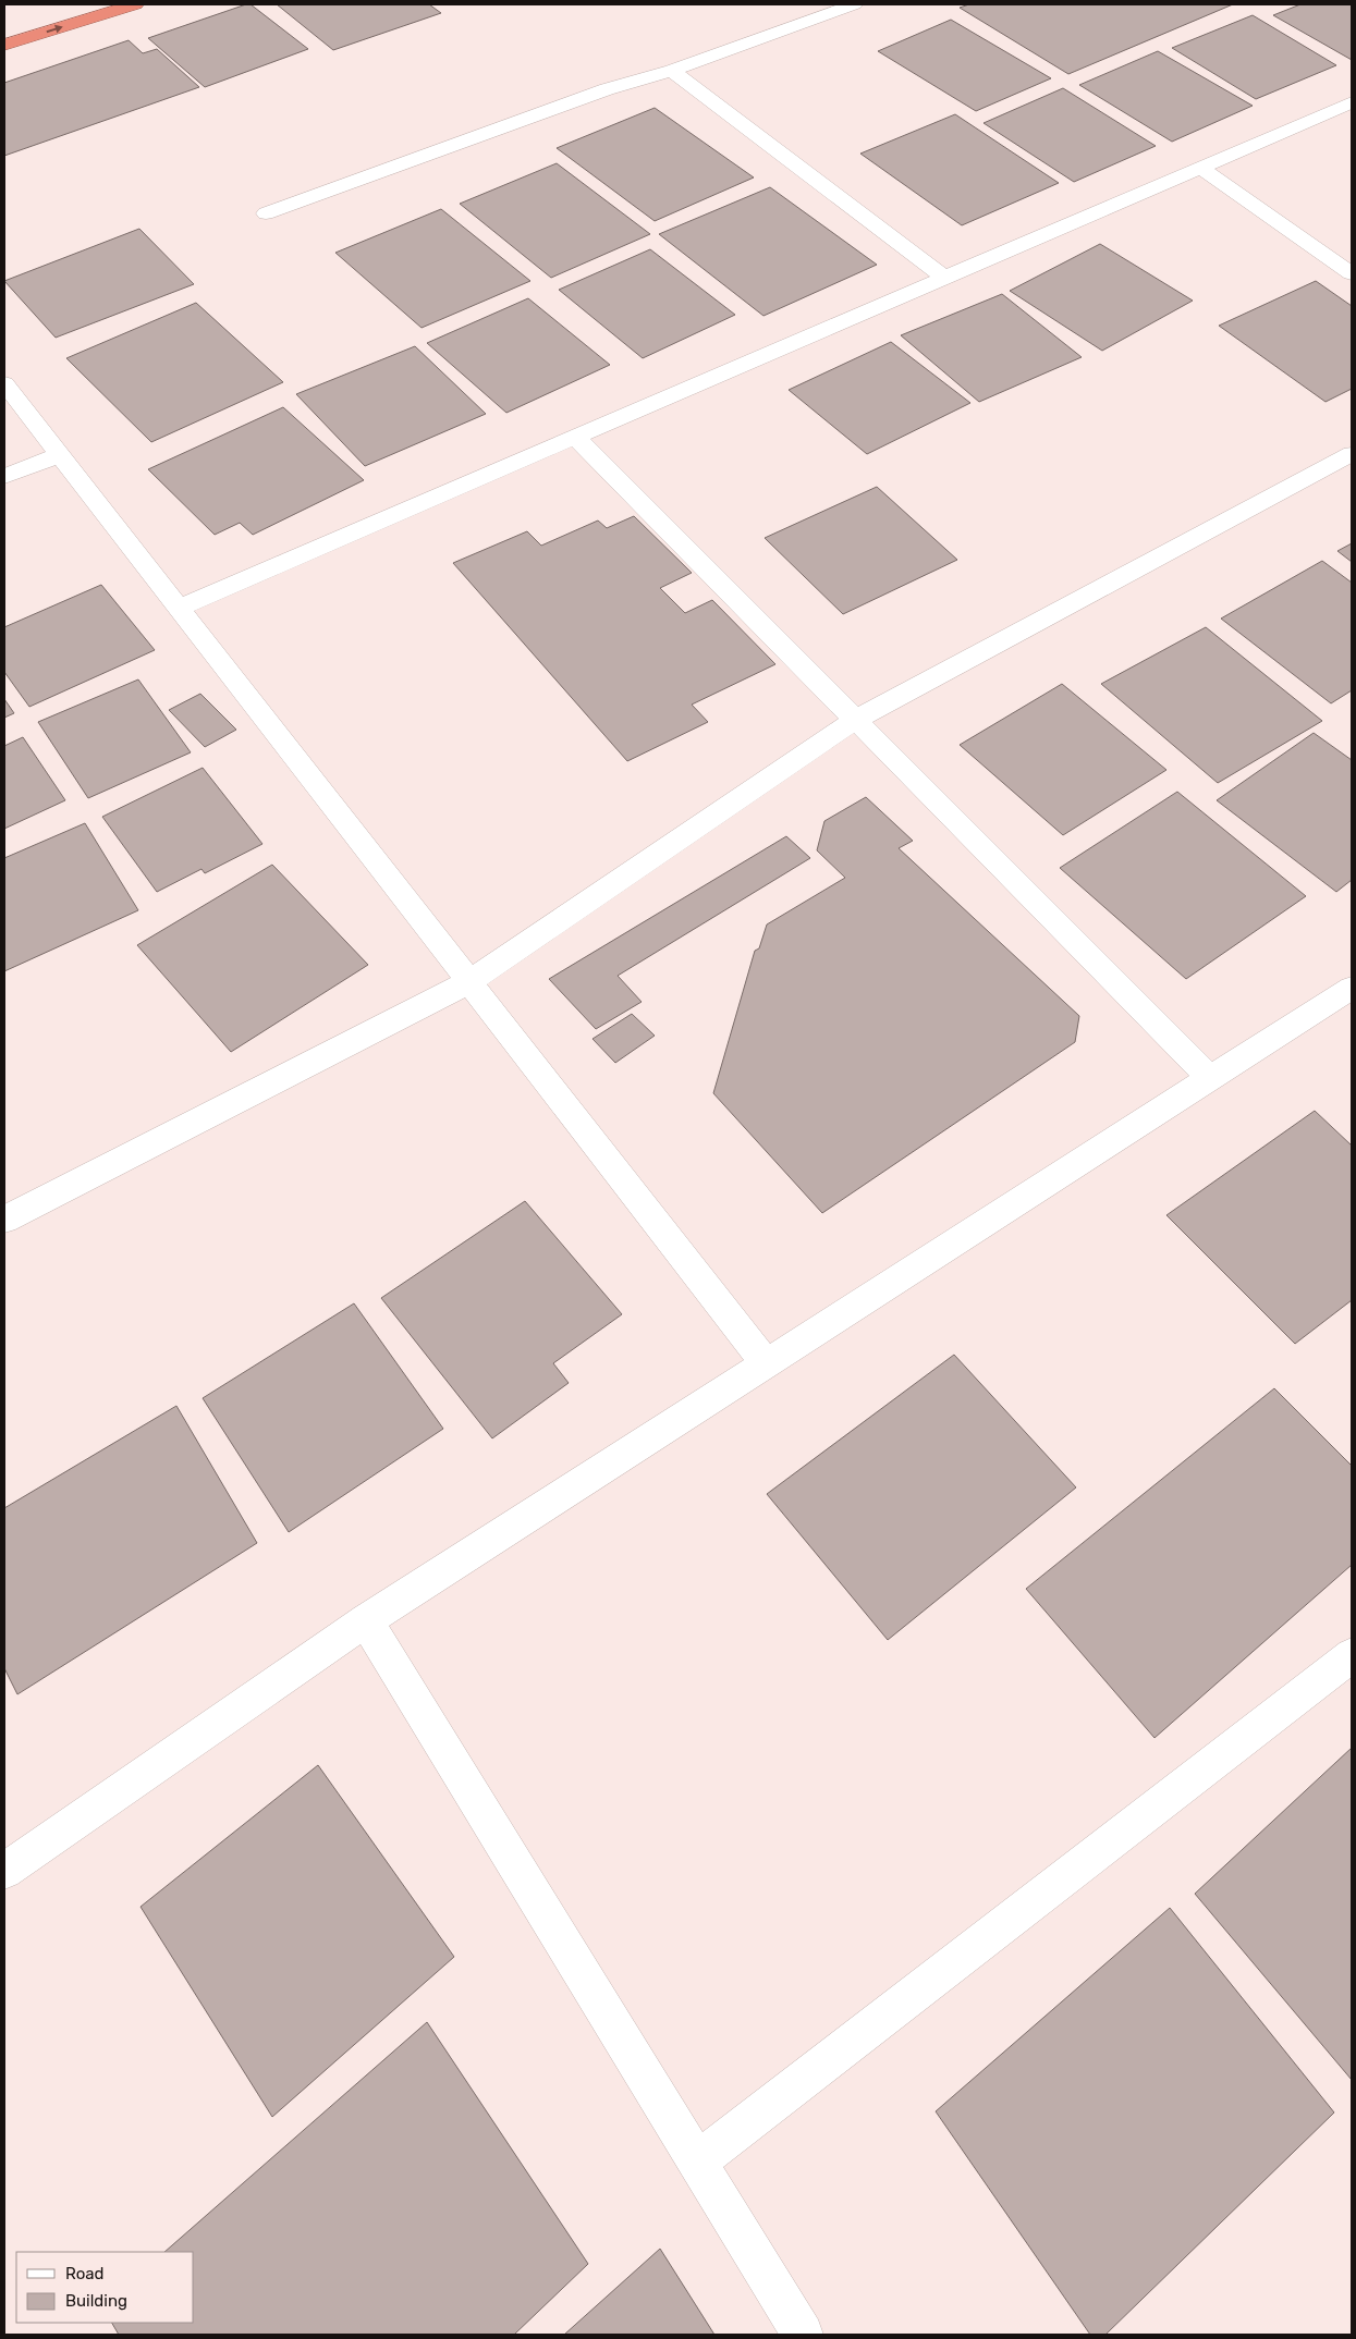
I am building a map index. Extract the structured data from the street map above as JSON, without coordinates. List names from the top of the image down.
{
  "legend": ["Road", "Building"]
}
